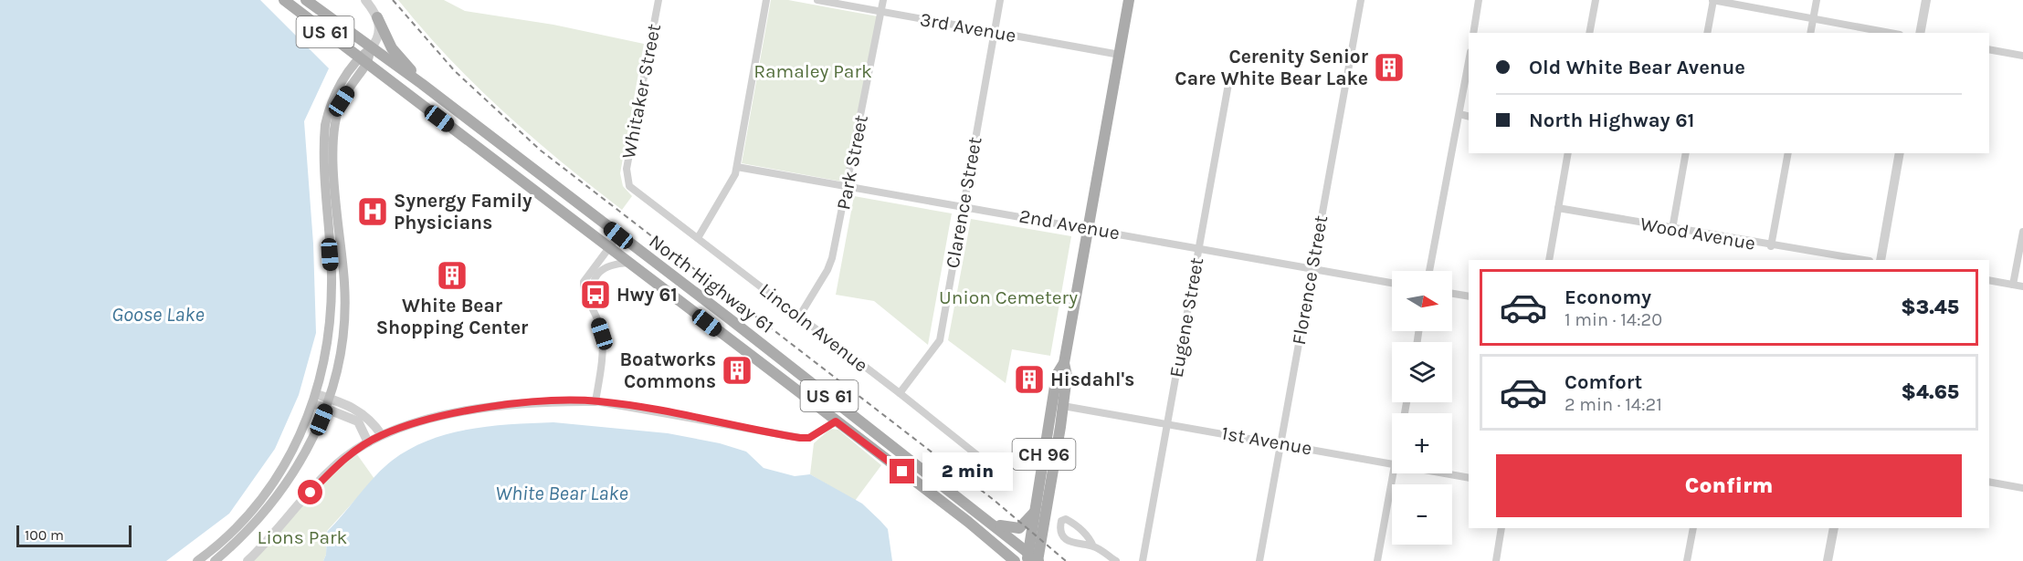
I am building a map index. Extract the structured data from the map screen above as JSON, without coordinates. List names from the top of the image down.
{
  "streets": {
    "main road": ["US 61", "North Highway 61", "CH 96"],
    "street": [
      "3rd Avenue",
      "Whitaker Street",
      "Park Street",
      "Clarence Street",
      "2nd Avenue",
      "Wood Avenue",
      "Florence Street",
      "Eugene Street",
      "Lincoln Avenue",
      "1st Avenue"
    ]
  },
  "crossings": [
    ["3rd Avenue", "Park Street"],
    ["3rd Avenue", "Clarence Street"],
    ["3rd Avenue", "CH 96"],
    ["US 61", "North Highway 61"],
    ["Whitaker Street", "Lincoln Avenue"],
    ["Park Street", "2nd Avenue"],
    ["Park Street", "Lincoln Avenue"],
    ["Clarence Street", "2nd Avenue"],
    ["Clarence Street", "Lincoln Avenue"],
    ["2nd Avenue", "Florence Street"],
    ["2nd Avenue", "Eugene Street"],
    ["2nd Avenue", "CH 96"],
    ["Florence Street", "1st Avenue"],
    ["North Highway 61", "CH 96"],
    ["Eugene Street", "1st Avenue"],
    ["1st Avenue", "CH 96"]
  ],
  "water": ["Goose Lake", "White Bear Lake"],
  "parks": ["Ramaley Park", "Union Cemetery", "Lions Park"],
  "places": {
    "building": [
      "Cerenity Senior Care White Bear Lake",
      "White Bear Shopping Center",
      "Boatworks Commons",
      "Hisdahl's"
    ],
    "hospital": ["Synergy Family Physicians"],
    "bus stop": ["Hwy 61"]
  },
  "scale_bar": "100 m",
  "north": "right",
  "page": {
    "banner": ["Old White Bear Avenue", "North Highway 61"],
    "list": [
      {
        "name": "Economy",
        "note": "1 min · 14:20",
        "value": "$3.45"
      },
      {
        "name": "Comfort",
        "note": "2 min · 14:21",
        "value": "$4.65"
      }
    ],
    "map_buttons": ["+", "−"],
    "buttons": "Confirm",
    "bubble": "2 min",
    "scale": "100 m"
  }
}
